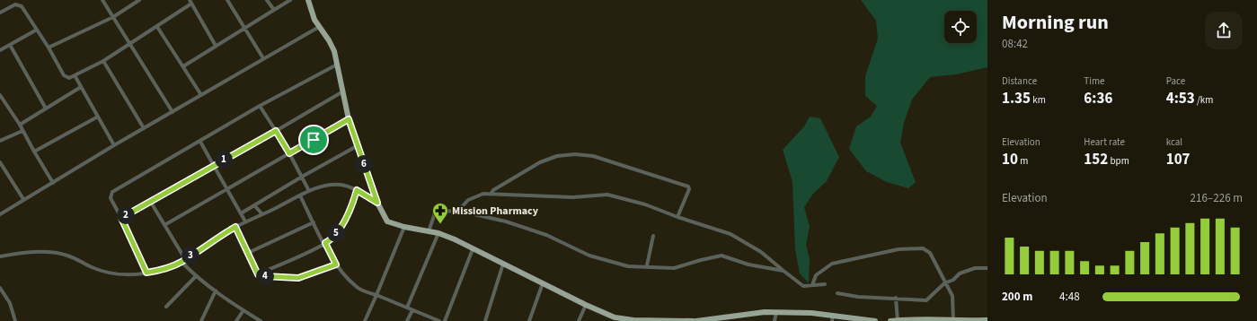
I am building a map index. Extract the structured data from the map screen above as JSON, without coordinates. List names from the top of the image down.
{
  "places": {
    "pharmacy": ["Mission Pharmacy"]
  },
  "page": {
    "heading": ["Morning run", "08:42"],
    "stats": [
      ["Distance", "1.35 km"],
      ["Time", "6:36"],
      ["Pace", "4:53 /km"],
      ["Elevation", "10 m"],
      ["Heart rate", "152 bpm"],
      ["kcal", "107"]
    ],
    "pins": [
      "1",
      "6",
      "2",
      "5",
      "3",
      "4"
    ],
    "chart": ["Elevation", "216–226 m"],
    "list": [
      {
        "name": "200 m",
        "note": "4:48"
      }
    ]
  }
}
